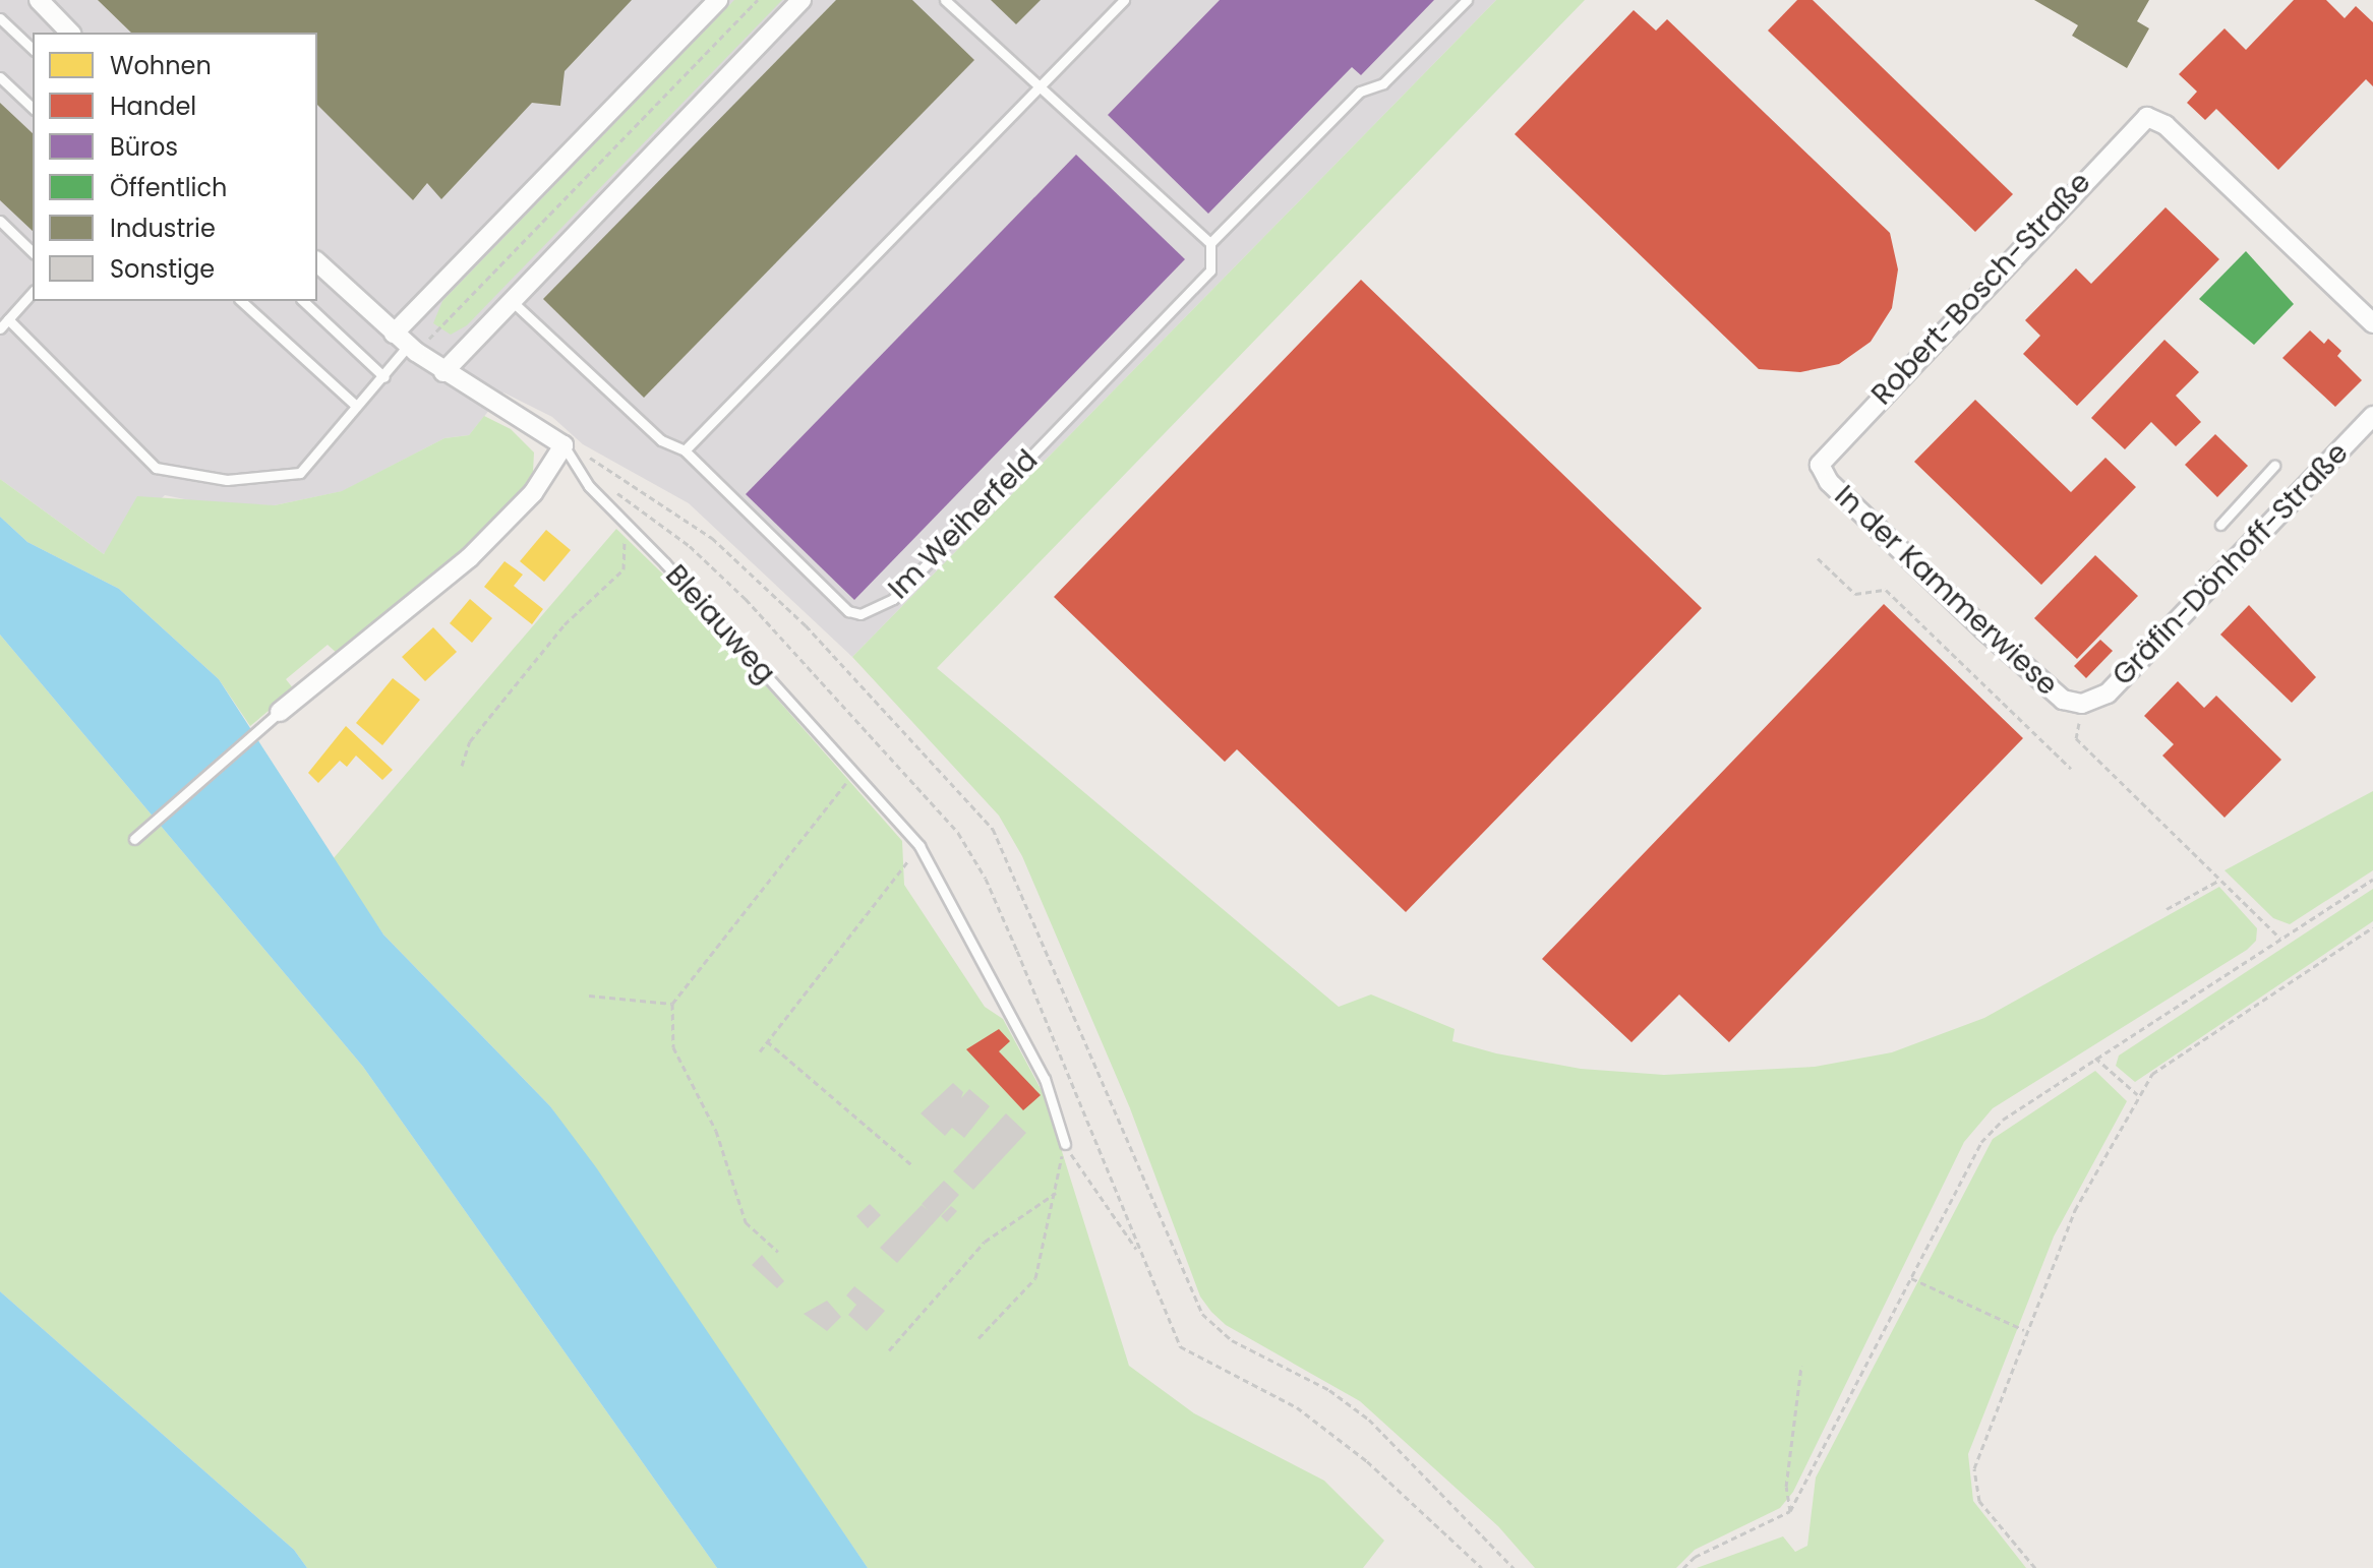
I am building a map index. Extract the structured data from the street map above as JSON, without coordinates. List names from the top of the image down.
{
  "streets": {
    "street": ["Robert-Bosch-Straße", "Gräfin-Dönhoff-Straße", "In der Kammerwiese"],
    "lane": ["Im Weiherfeld", "Bleiauweg"]
  },
  "crossings": [
    ["Robert-Bosch-Straße", "In der Kammerwiese"],
    ["Gräfin-Dönhoff-Straße", "In der Kammerwiese"]
  ],
  "legend": [
    "Wohnen",
    "Handel",
    "Büros",
    "Öffentlich",
    "Industrie",
    "Sonstige"
  ]
}
